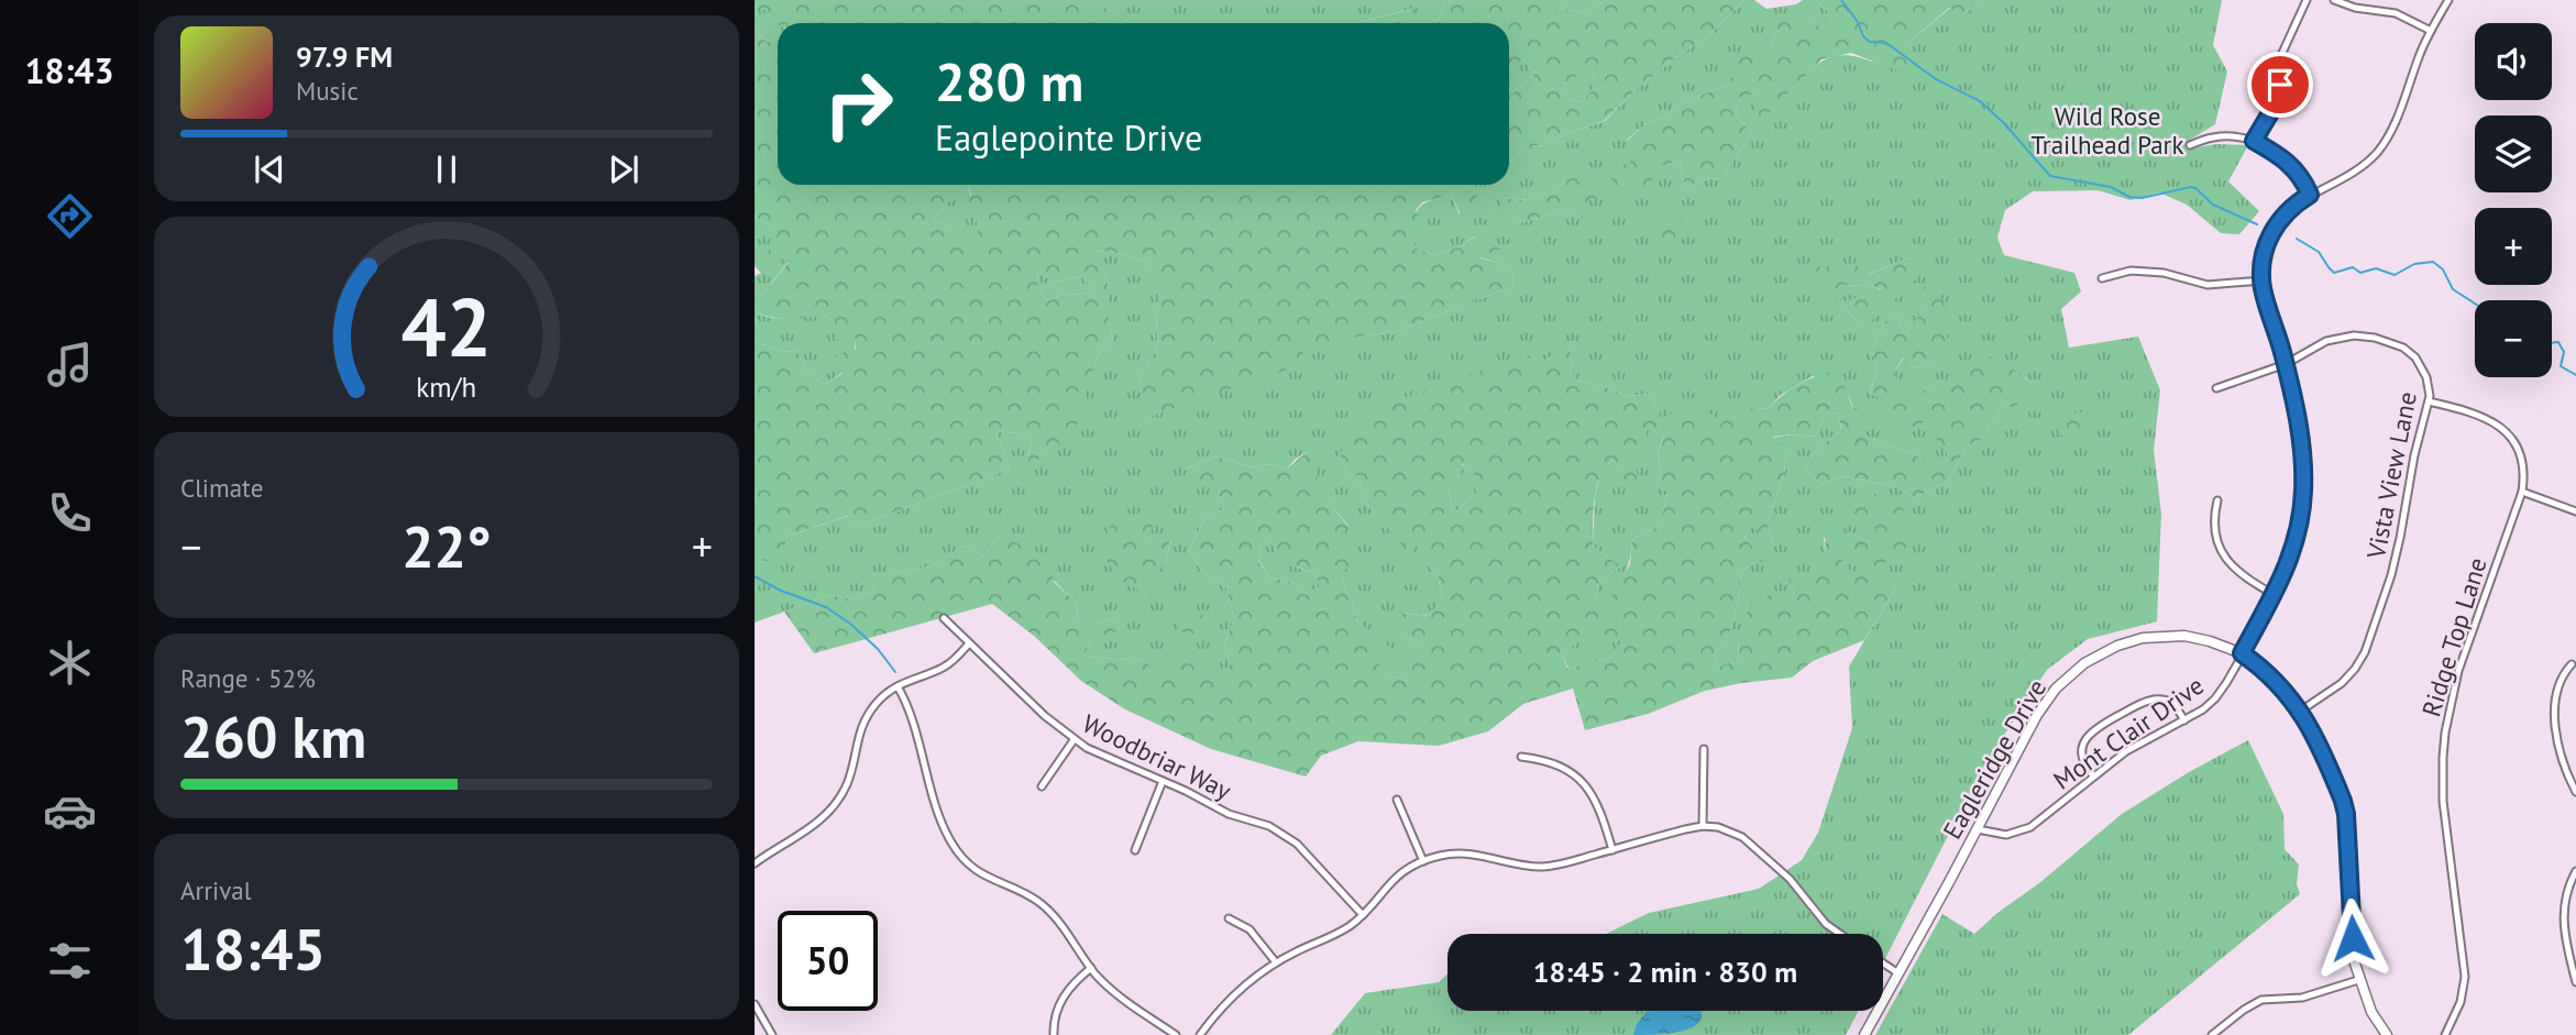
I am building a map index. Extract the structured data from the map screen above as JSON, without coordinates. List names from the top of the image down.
{
  "streets": {
    "main road": ["Eagleridge Drive"],
    "street": [
      "Vista View Lane",
      "Ridge Top Lane",
      "Mont Clair Drive",
      "Woodbriar Way"
    ]
  },
  "crossings": [
    ["Vista View Lane", "Ridge Top Lane"],
    ["Vista View Lane", "Mont Clair Drive"],
    ["Vista View Lane", "Eagleridge Drive"],
    ["Mont Clair Drive", "Eagleridge Drive"]
  ],
  "parks": ["Wild Rose Trailhead Park"],
  "page": {
    "tabs": "18:43",
    "map_buttons": ["+", "−"],
    "turn": ["280 m", "Eaglepointe Drive"],
    "song": ["97.9 FM", "Music"],
    "tile": [
      "Climate",
      ["Range · 52%", "260 km"],
      ["Arrival", "18:45"]
    ],
    "heat": ["−", "22°", "+"],
    "limit": "50",
    "trip": "18:45 · 2 min · 830 m",
    "gauge": ["42", "km/h"]
  }
}
